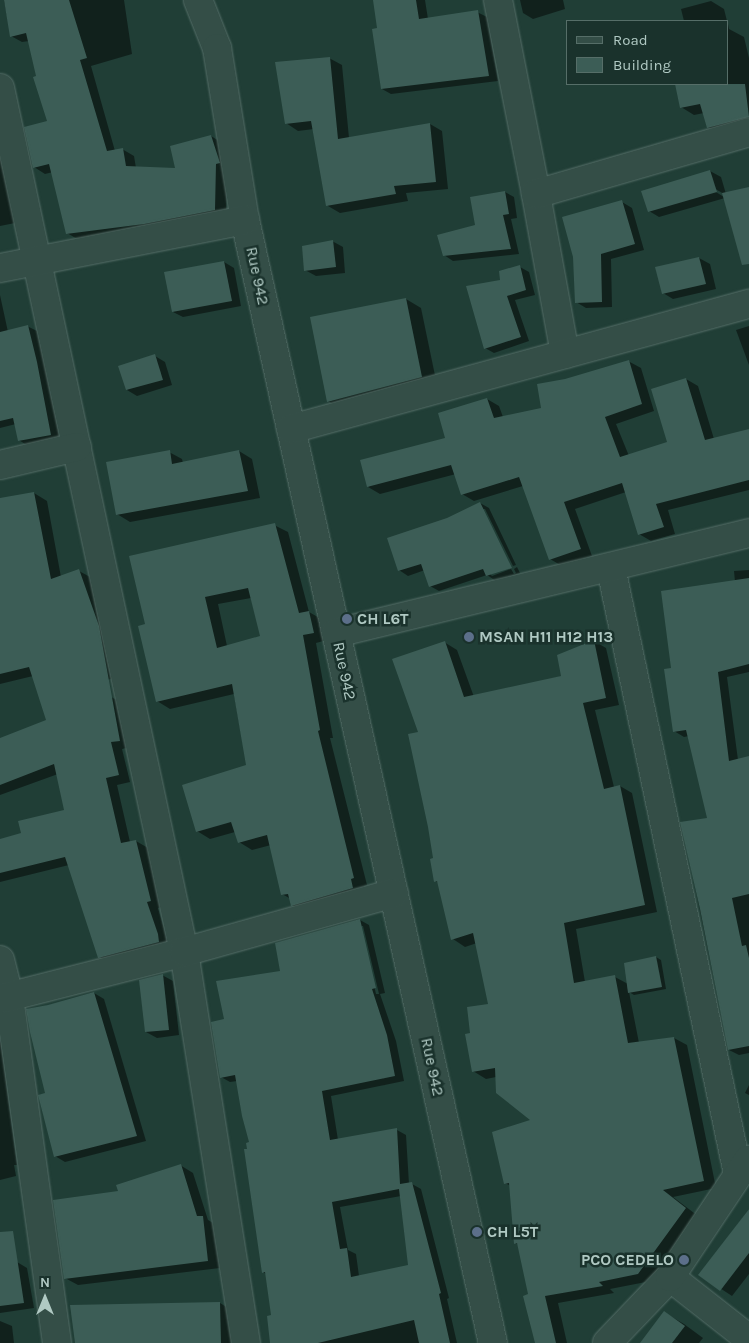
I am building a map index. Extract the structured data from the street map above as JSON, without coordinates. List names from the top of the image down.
{
  "streets": {
    "street": ["Rue 942"]
  },
  "places": [
    "CH L6T",
    "MSAN H11 H12 H13",
    "CH L5T",
    "PCO CEDELO"
  ],
  "legend": ["Road", "Building"],
  "north": "top"
}
